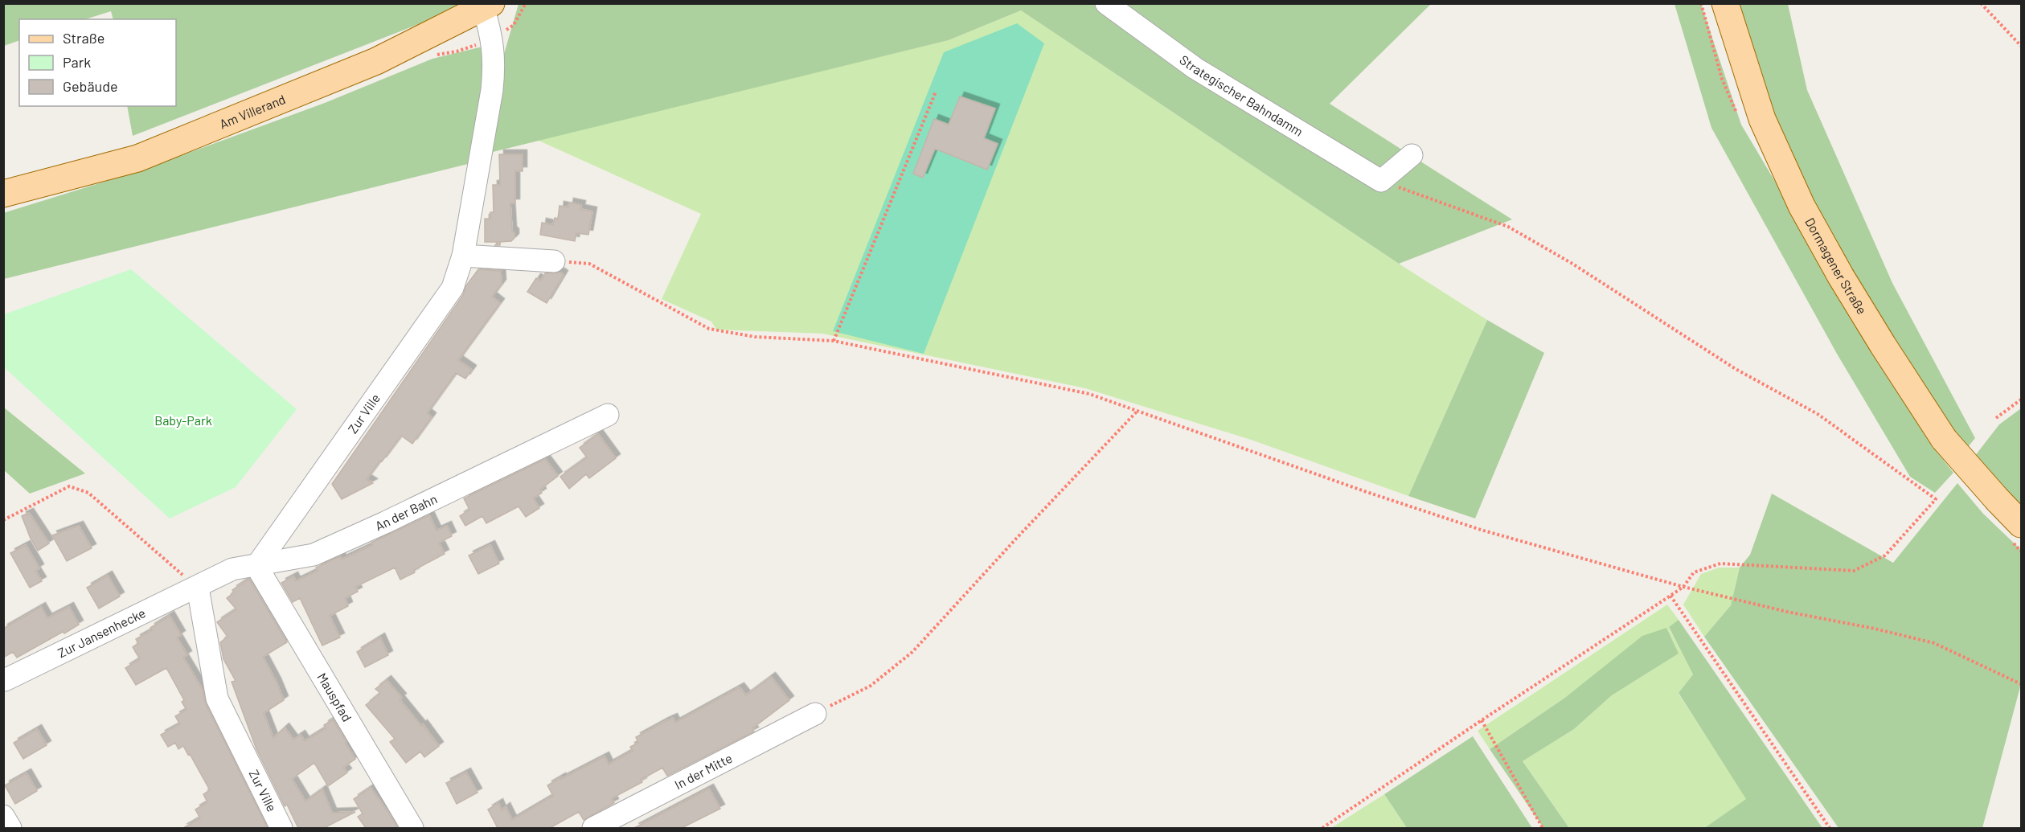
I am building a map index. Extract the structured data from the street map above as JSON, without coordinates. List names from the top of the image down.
{
  "streets": {
    "main road": ["Am Villerand", "Dormagener Straße"],
    "street": [
      "Strategischer Bahndamm",
      "Zur Ville",
      "An der Bahn",
      "Zur Jansenhecke",
      "Mauspfad",
      "In der Mitte"
    ]
  },
  "crossings": [
    ["Am Villerand", "Zur Ville"],
    ["Zur Ville", "An der Bahn"],
    ["Zur Ville", "Zur Jansenhecke"],
    ["Zur Ville", "Mauspfad"],
    ["An der Bahn", "Zur Jansenhecke"],
    ["An der Bahn", "Mauspfad"]
  ],
  "parks": ["Baby-Park"],
  "legend": ["Straße", "Park", "Gebäude"]
}
